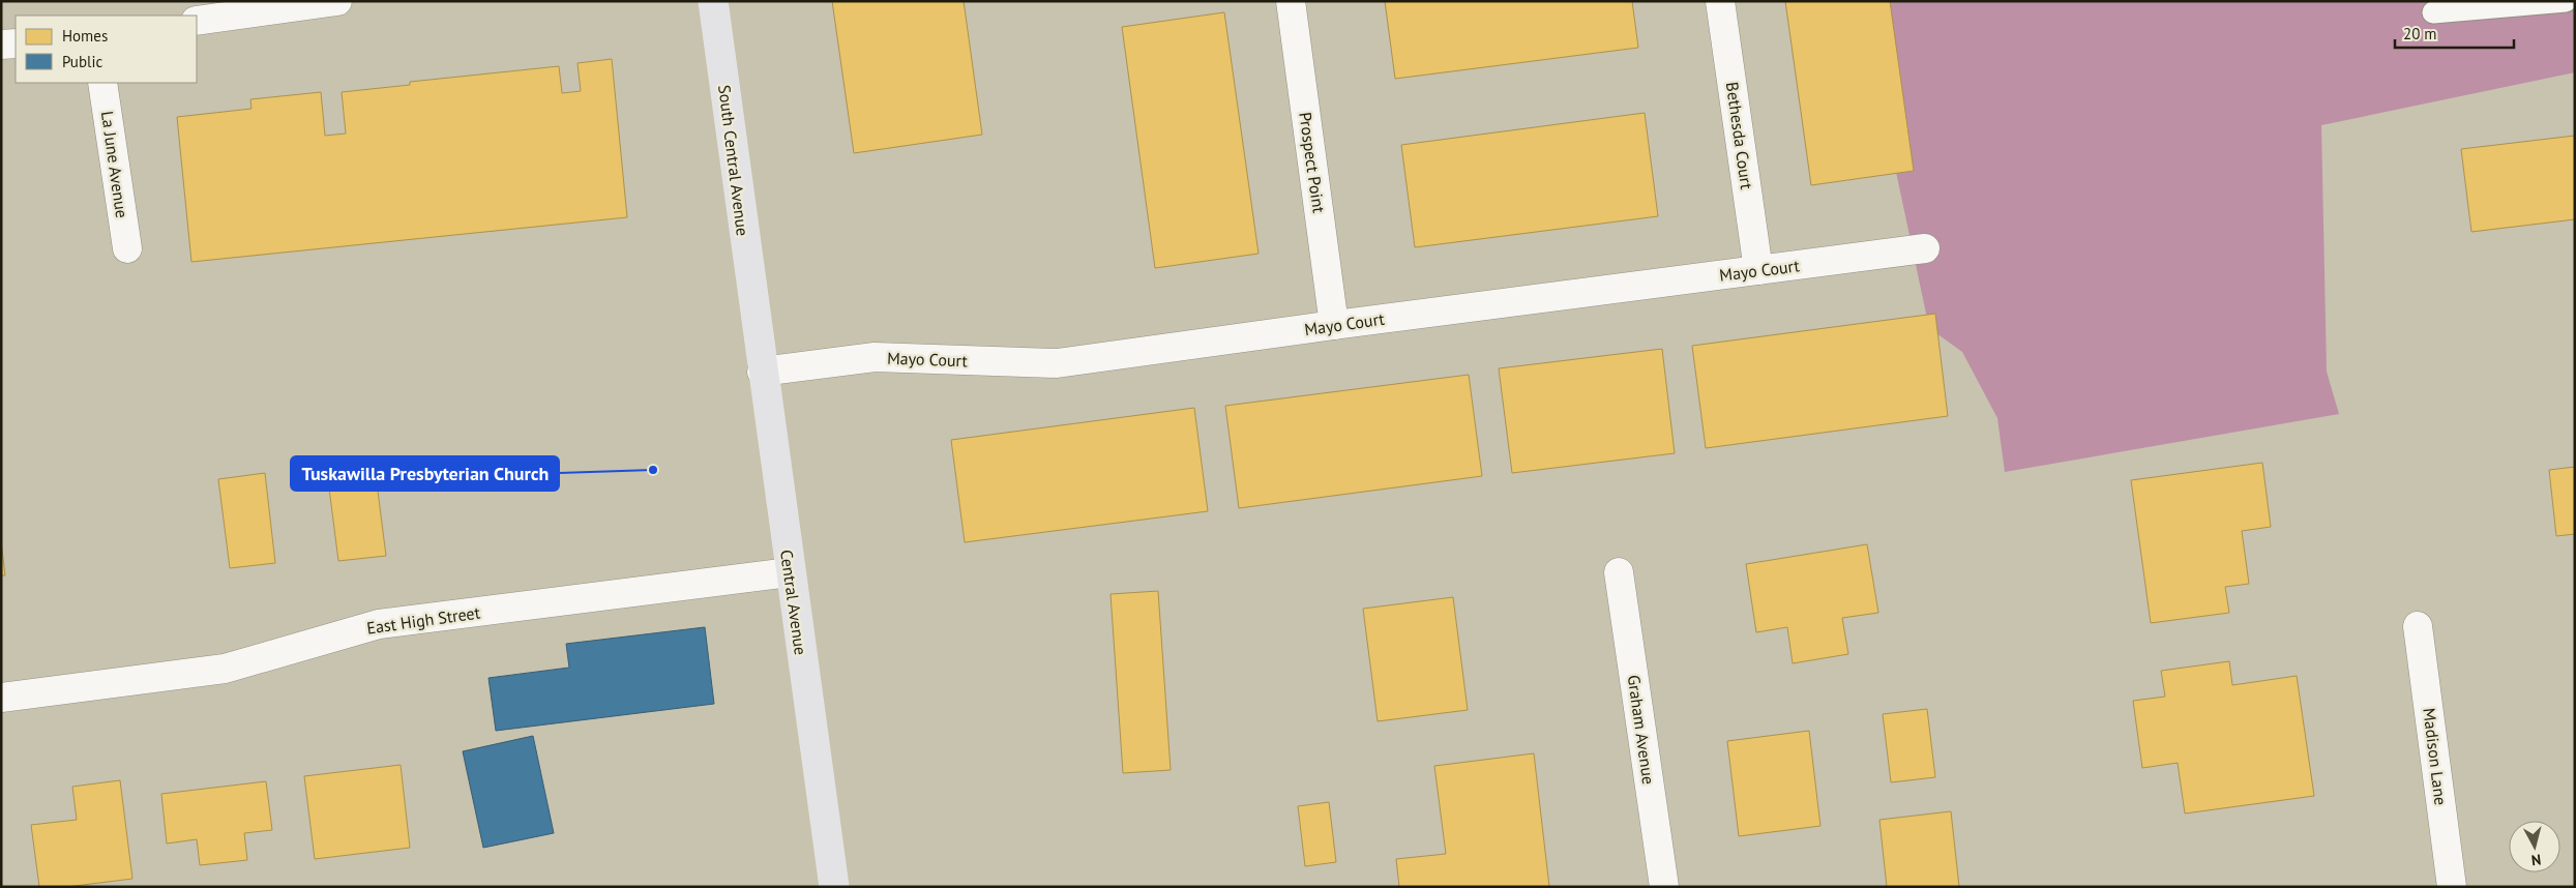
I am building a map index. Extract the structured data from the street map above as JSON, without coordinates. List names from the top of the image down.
{
  "streets": {
    "main road": ["South Central Avenue", "Central Avenue"],
    "street": [
      "Bethesda Court",
      "Prospect Point",
      "La June Avenue",
      "Mayo Court",
      "East High Street",
      "Graham Avenue",
      "Madison Lane"
    ]
  },
  "crossings": [
    ["Bethesda Court", "Mayo Court"],
    ["South Central Avenue", "Central Avenue"],
    ["Prospect Point", "Mayo Court"],
    ["Mayo Court", "Central Avenue"],
    ["Central Avenue", "East High Street"]
  ],
  "places": ["Tuskawilla Presbyterian Church"],
  "legend": ["Homes", "Public"],
  "scale_bar": "20 m",
  "north": "bottom"
}
